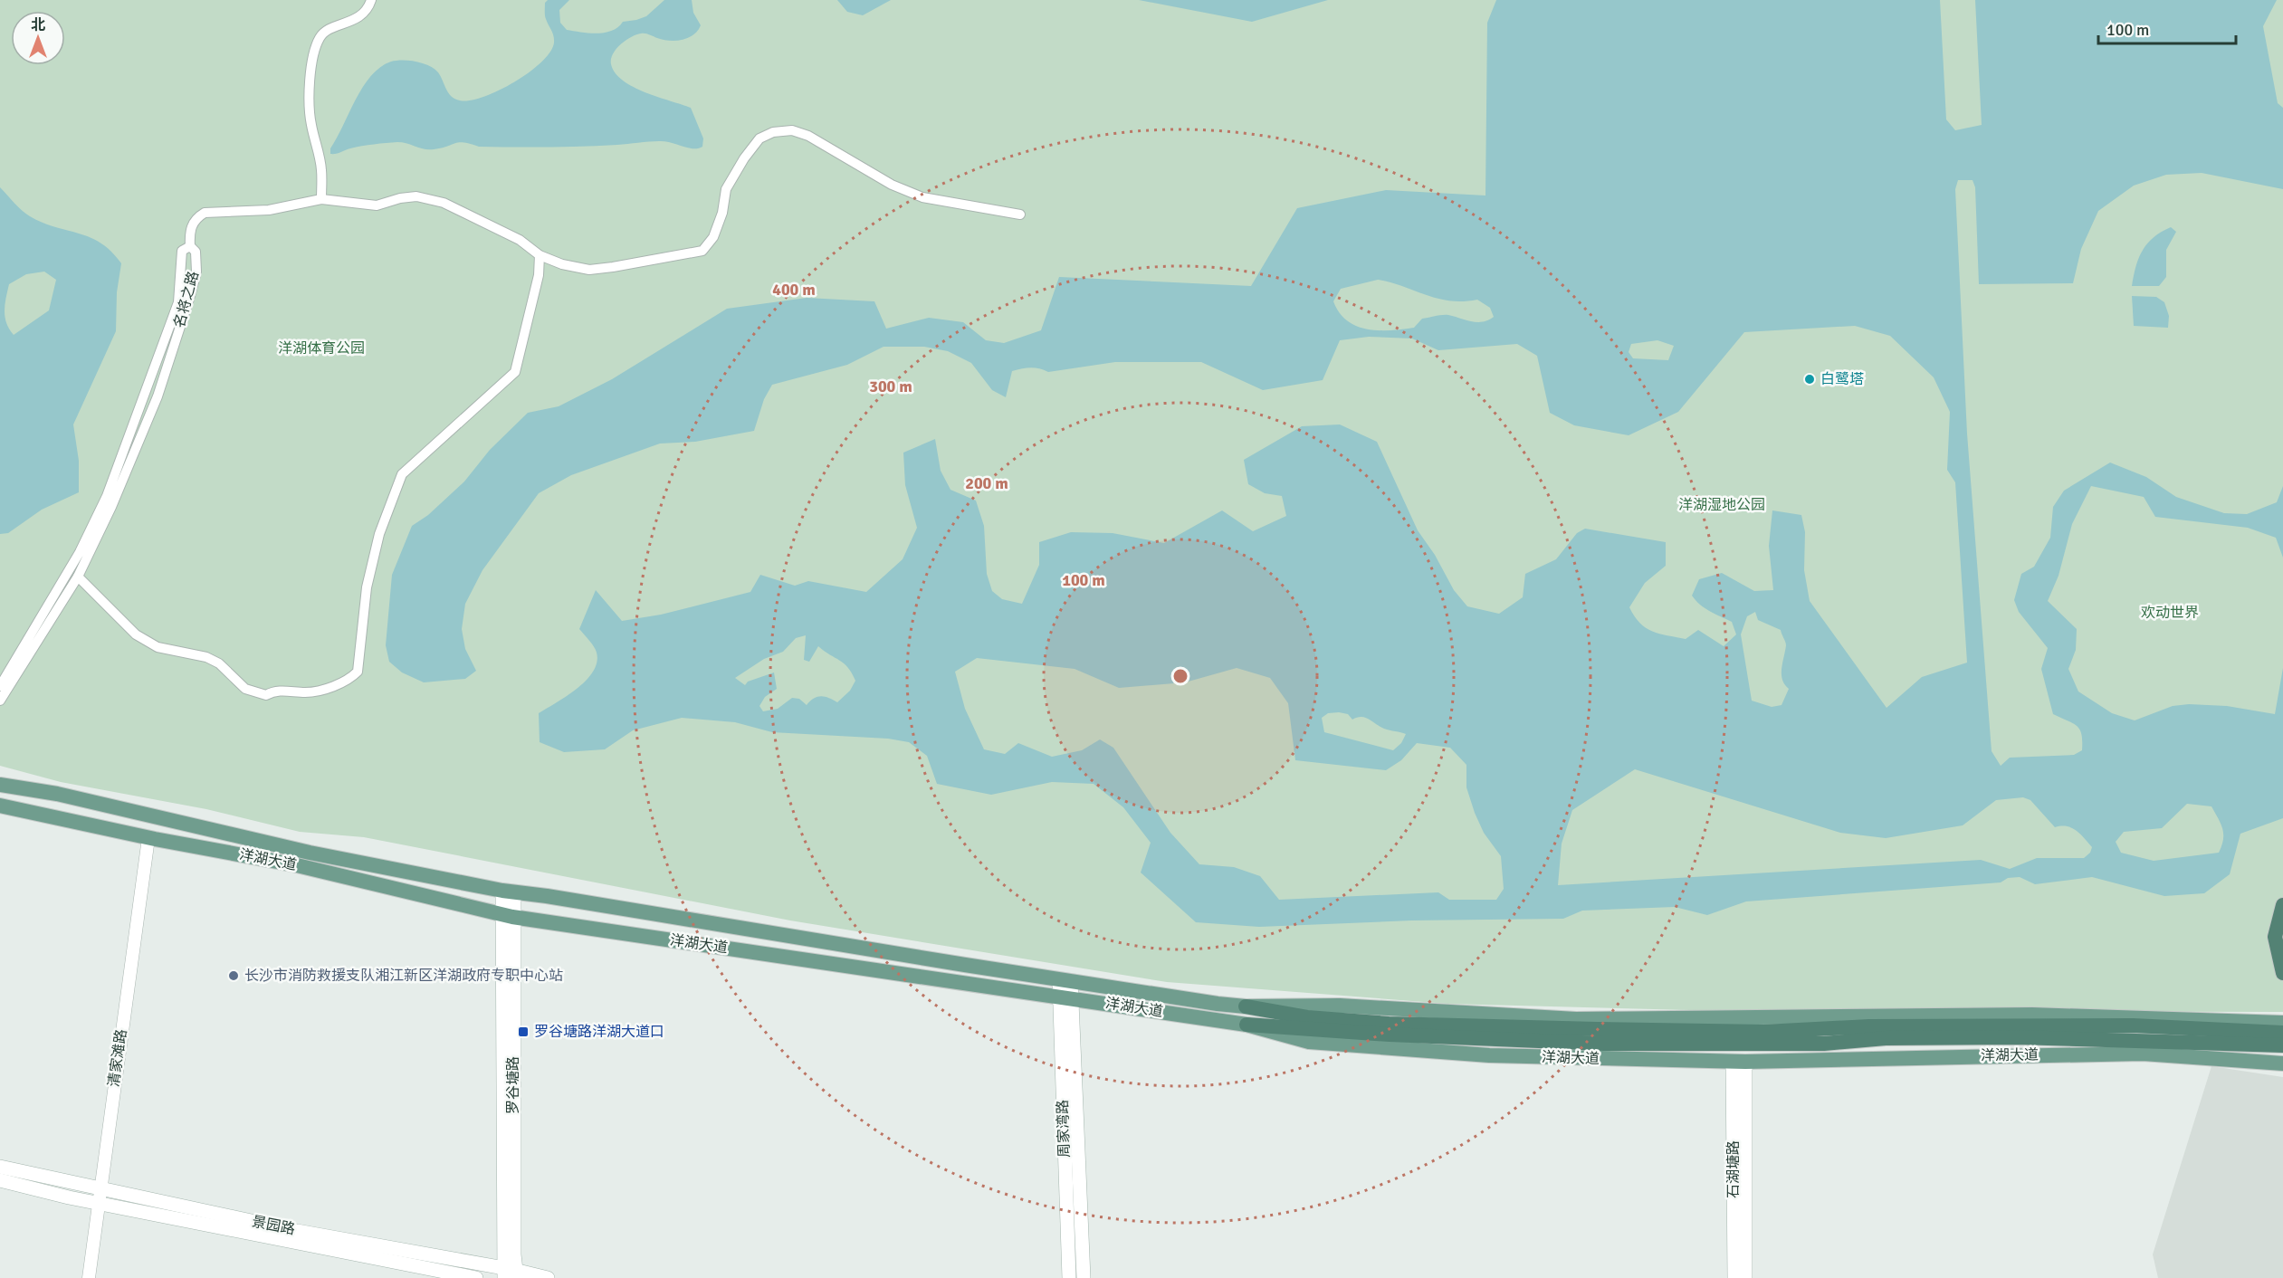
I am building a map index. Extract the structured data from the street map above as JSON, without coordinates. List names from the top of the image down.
{
  "streets": {
    "main road": [
      "洋湖大道",
      "罗谷塘路",
      "周家湾路",
      "石湖塘路",
      "景园路"
    ],
    "street": ["名将之路", "清家滩路"]
  },
  "crossings": [
    ["洋湖大道", "清家滩路"],
    ["洋湖大道", "罗谷塘路"],
    ["洋湖大道", "周家湾路"],
    ["洋湖大道", "石湖塘路"],
    ["清家滩路", "景园路"],
    ["罗谷塘路", "景园路"]
  ],
  "parks": ["洋湖体育公园", "洋湖湿地公园", "欢动世界"],
  "places": {
    "other": ["白鹭塔", "长沙市消防救援支队湘江新区洋湖政府专职中心站"],
    "transit": ["罗谷塘路洋湖大道口"]
  },
  "scale_bar": "100 m",
  "north": "top",
  "rings": [
    "400 m",
    "300 m",
    "200 m",
    "100 m"
  ]
}
